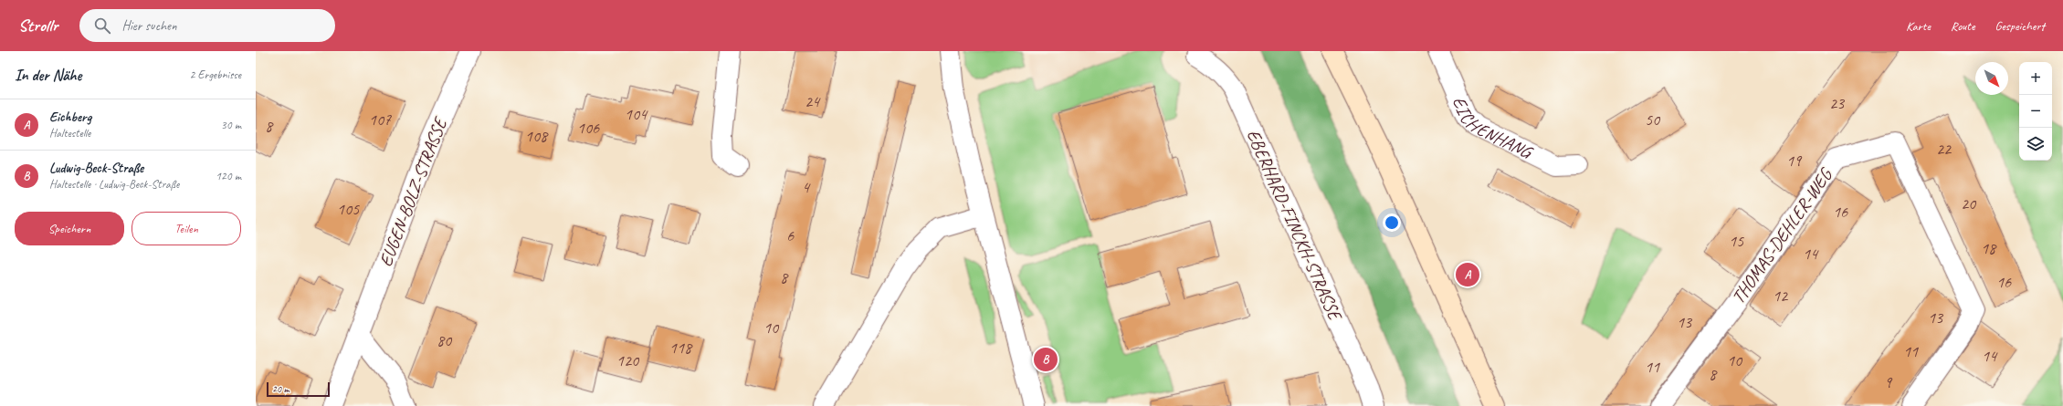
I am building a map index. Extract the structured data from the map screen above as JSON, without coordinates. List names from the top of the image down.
{
  "streets": {
    "street": [
      "EICHENHANG",
      "EUGEN-BOLZ-STRASSE",
      "EBERHARD-FINCKH-STRASSE",
      "THOMAS-DEHLER-WEG"
    ]
  },
  "house_numbers": [
    "24",
    "23",
    "104",
    "107",
    "50",
    "8",
    "106",
    "108",
    "22",
    "19",
    "4",
    "20",
    "105",
    "16",
    "6",
    "15",
    "18",
    "14",
    "8",
    "16",
    "12",
    "13",
    "13",
    "10",
    "80",
    "118",
    "11",
    "14",
    "120",
    "10",
    "11",
    "8",
    "9"
  ],
  "scale_bar": "20 m",
  "north": "bottom right",
  "page": {
    "header": "Strollr",
    "search": "Hier suchen",
    "nav": ["Karte", "Route", "Gespeichert"],
    "heading": ["In der Nähe", "2 Ergebnisse"],
    "map_buttons": ["+", "−"],
    "list": [
      {
        "mark": "A",
        "name": "Eichberg",
        "note": "Haltestelle",
        "value": "30 m"
      },
      {
        "mark": "B",
        "name": "Ludwig-Beck-Straße",
        "note": "Haltestelle · Ludwig-Beck-Straße",
        "value": "120 m"
      }
    ],
    "buttons": ["Speichern", "Teilen"],
    "pins": ["A", "B"],
    "scale": "20 m"
  }
}
